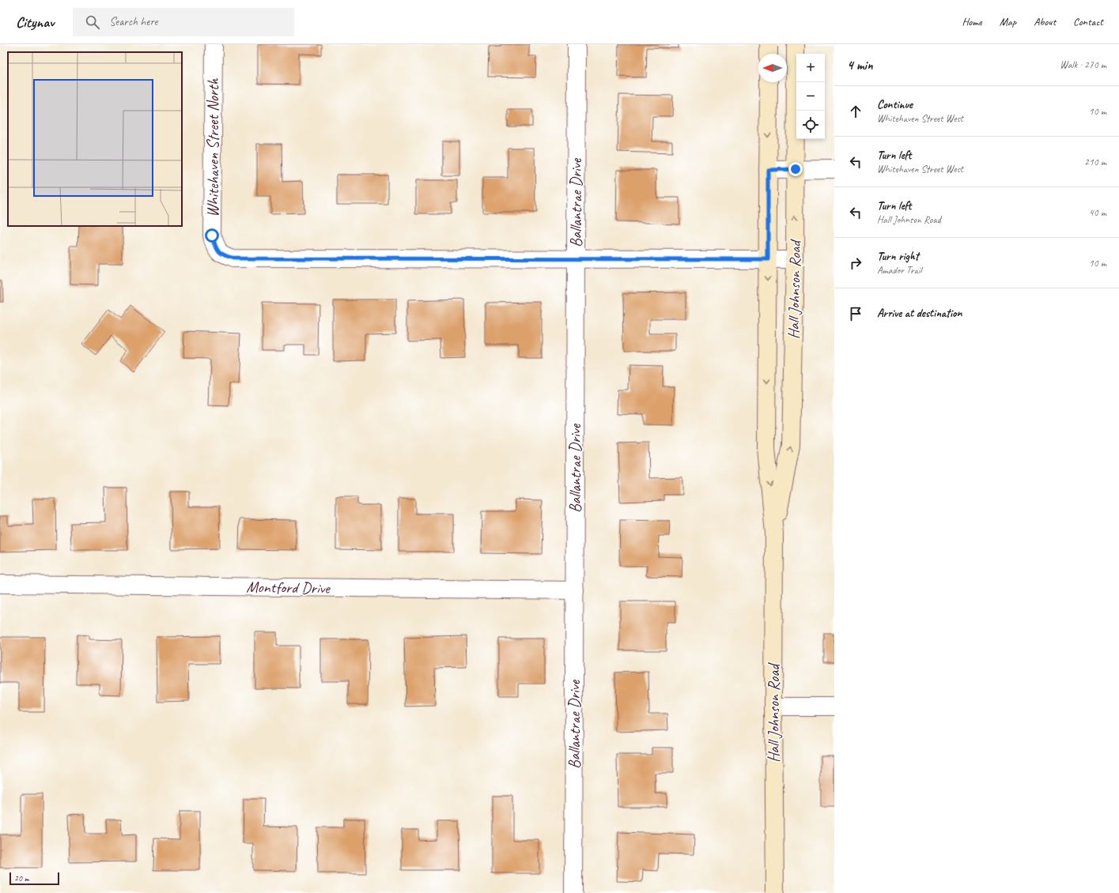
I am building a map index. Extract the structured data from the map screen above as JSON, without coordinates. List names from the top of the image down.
{
  "streets": {
    "main road": ["Hall Johnson Road"],
    "street": ["Whitehaven Street North", "Ballantrae Drive", "Montford Drive"]
  },
  "crossings": [
    ["Whitehaven Street North", "Ballantrae Drive"],
    ["Ballantrae Drive", "Montford Drive"]
  ],
  "scale_bar": "20 m",
  "north": "left",
  "page": {
    "header": "Citynav",
    "search": "Search here",
    "nav": [
      "Home",
      "Map",
      "About",
      "Contact"
    ],
    "heading": ["4 min", "Walk · 270 m"],
    "map_buttons": ["+", "−"],
    "list": [
      ["Continue", "Whitehaven Street West", "10 m"],
      ["Turn left", "Whitehaven Street West", "210 m"],
      ["Turn left", "Hall Johnson Road", "40 m"],
      ["Turn right", "Amador Trail", "10 m"],
      "Arrive at destination"
    ],
    "scale": "20 m"
  }
}
